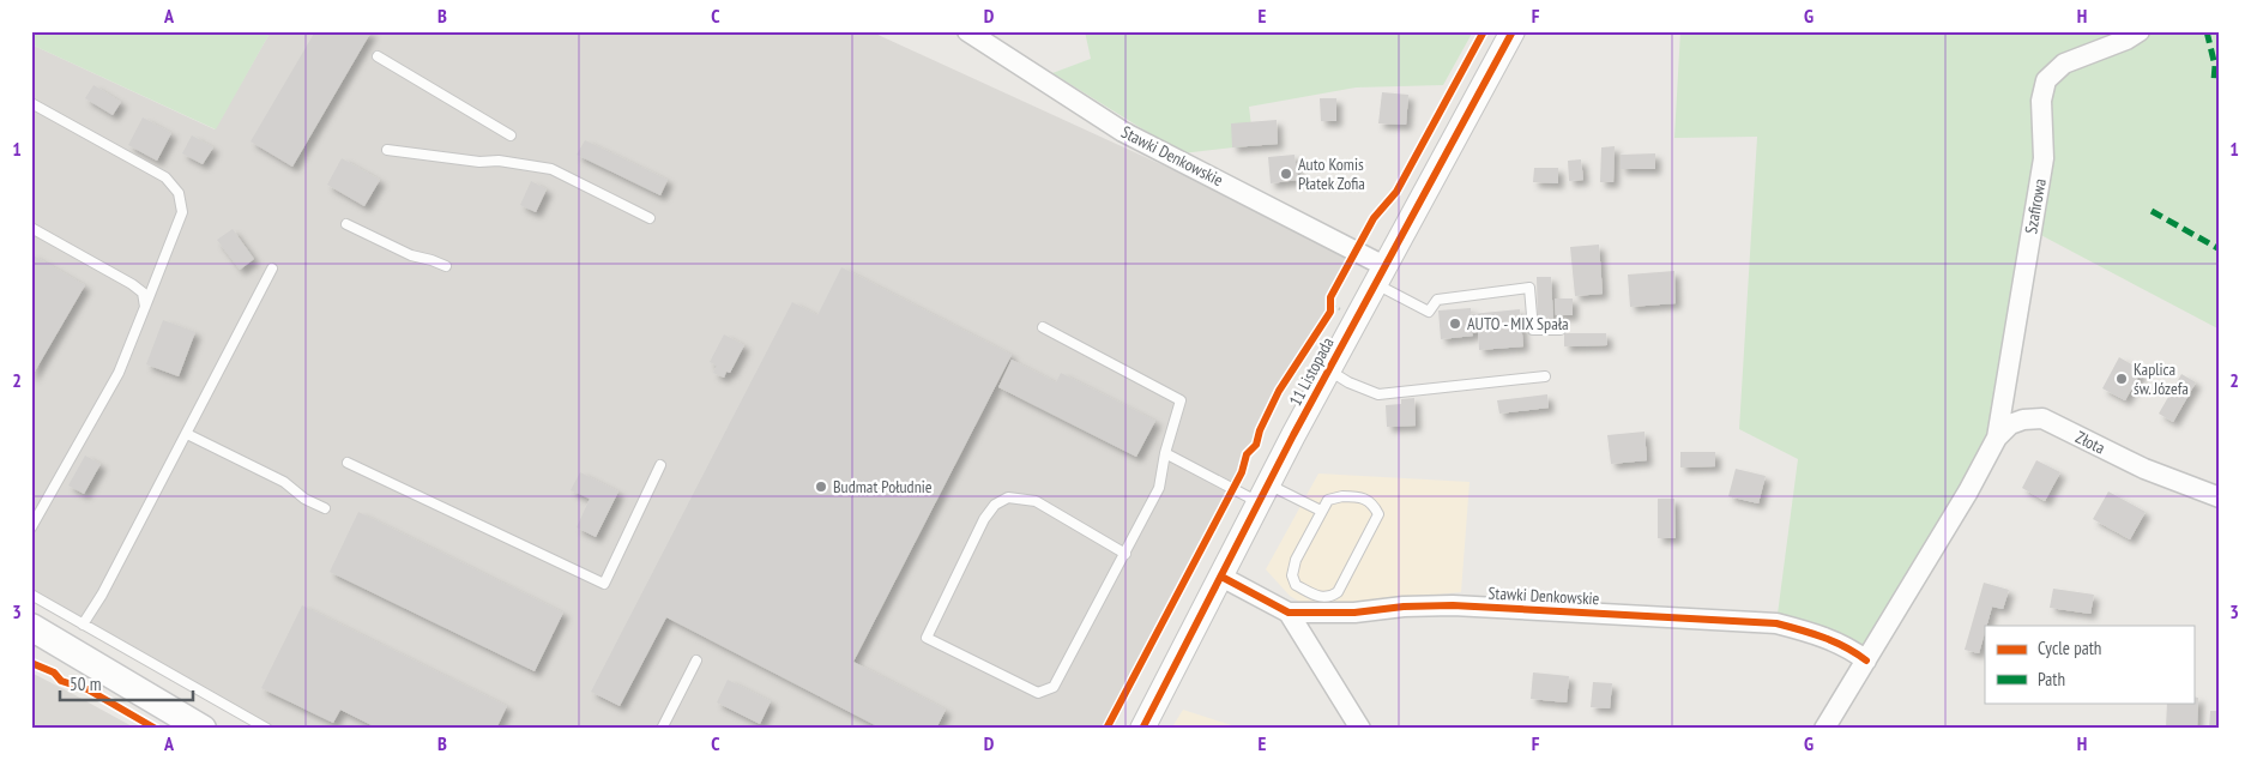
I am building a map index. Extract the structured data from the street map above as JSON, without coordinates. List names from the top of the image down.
{
  "streets": {
    "street": [
      "Stawki Denkowskie",
      "Szafirowa",
      "11 Listopada",
      "Złota"
    ]
  },
  "crossings": [
    ["Stawki Denkowskie", "11 Listopada"],
    ["Szafirowa", "Złota"]
  ],
  "places": [
    "Auto Komis Płatek Zofia",
    "AUTO - MIX Spała",
    "Kaplica św. Józefa",
    "Budmat Południe"
  ],
  "legend": ["Cycle path", "Path"],
  "scale_bar": "50 m",
  "grid": {
    "columns": [
      "A",
      "B",
      "C",
      "D",
      "E",
      "F",
      "G",
      "H"
    ],
    "rows": ["1", "2", "3"]
  }
}
